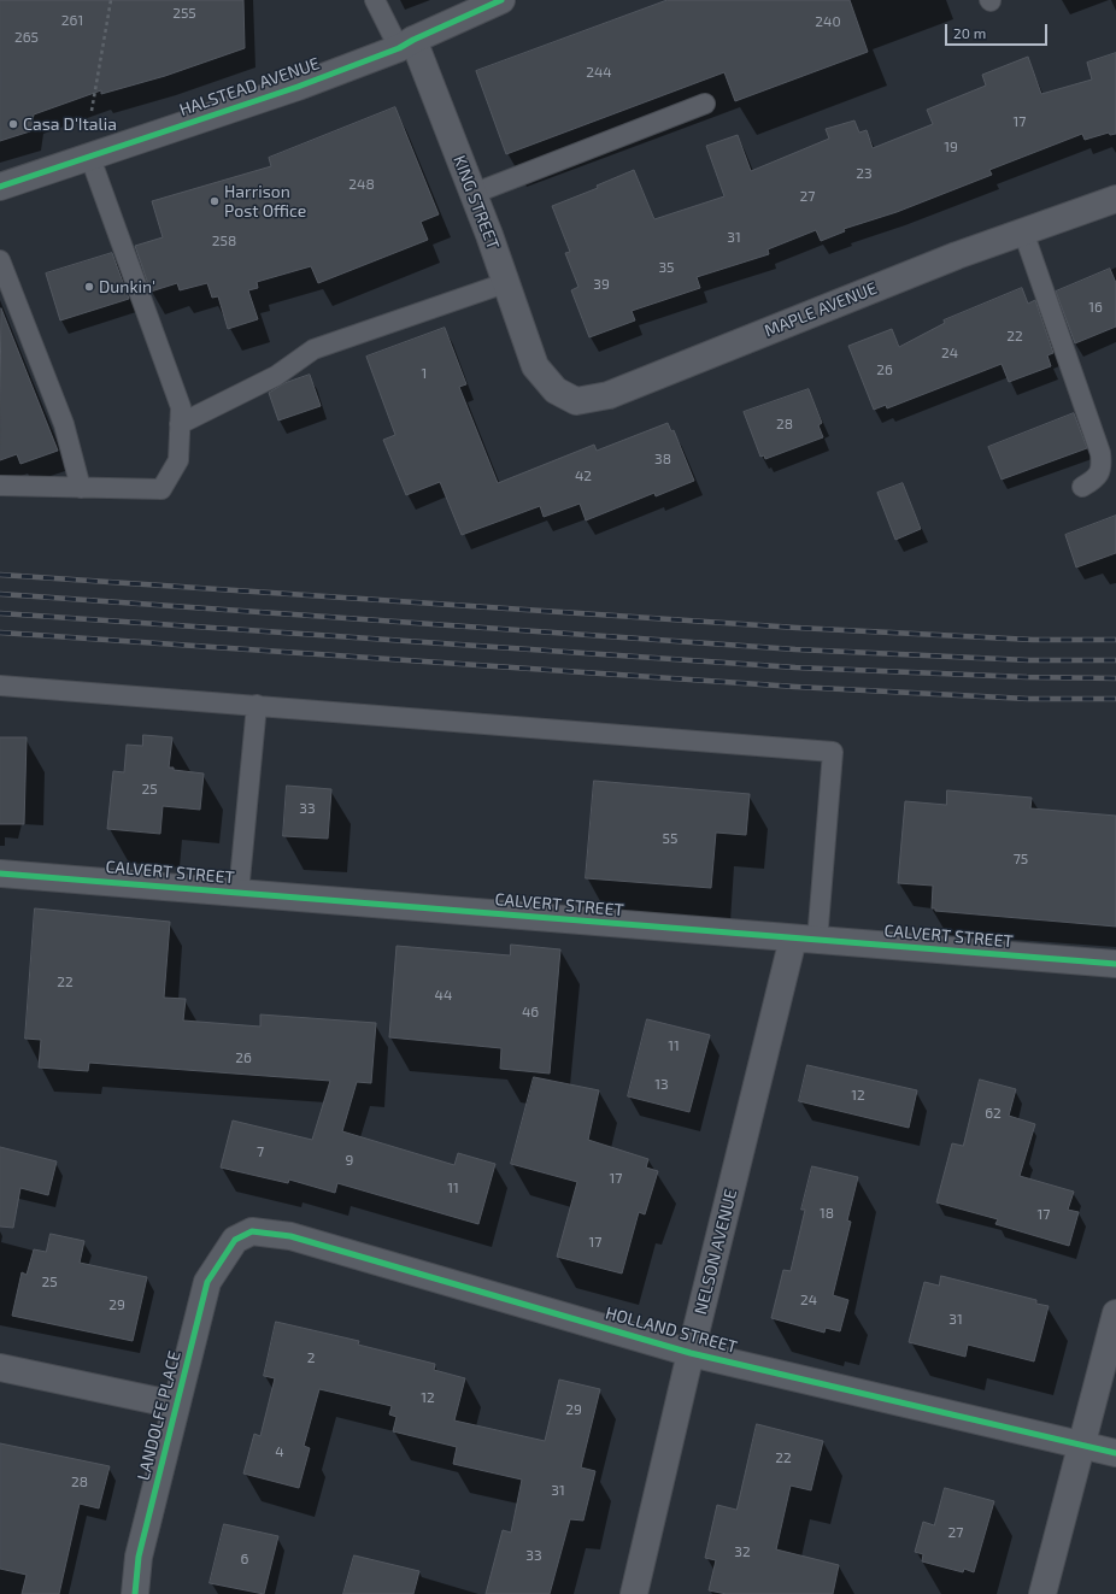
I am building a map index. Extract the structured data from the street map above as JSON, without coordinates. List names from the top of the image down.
{
  "streets": {
    "street": [
      "HALSTEAD AVENUE",
      "KING STREET",
      "MAPLE AVENUE",
      "CALVERT STREET",
      "NELSON AVENUE",
      "HOLLAND STREET",
      "LANDOLFE PLACE"
    ]
  },
  "crossings": [
    ["HALSTEAD AVENUE", "KING STREET"],
    ["KING STREET", "MAPLE AVENUE"],
    ["CALVERT STREET", "NELSON AVENUE"],
    ["NELSON AVENUE", "HOLLAND STREET"],
    ["HOLLAND STREET", "LANDOLFE PLACE"]
  ],
  "places": ["Casa D'Italia", "Harrison Post Office", "Dunkin'"],
  "house_numbers": [
    "255",
    "261",
    "240",
    "265",
    "244",
    "17",
    "19",
    "23",
    "248",
    "27",
    "31",
    "258",
    "35",
    "39",
    "16",
    "22",
    "24",
    "26",
    "1",
    "28",
    "38",
    "42",
    "25",
    "33",
    "55",
    "75",
    "22",
    "44",
    "46",
    "11",
    "26",
    "13",
    "12",
    "62",
    "7",
    "9",
    "17",
    "11",
    "18",
    "17",
    "17",
    "25",
    "24",
    "29",
    "31",
    "2",
    "12",
    "29",
    "4",
    "22",
    "28",
    "31",
    "27",
    "32",
    "33",
    "6"
  ],
  "scale_bar": "20 m"
}
